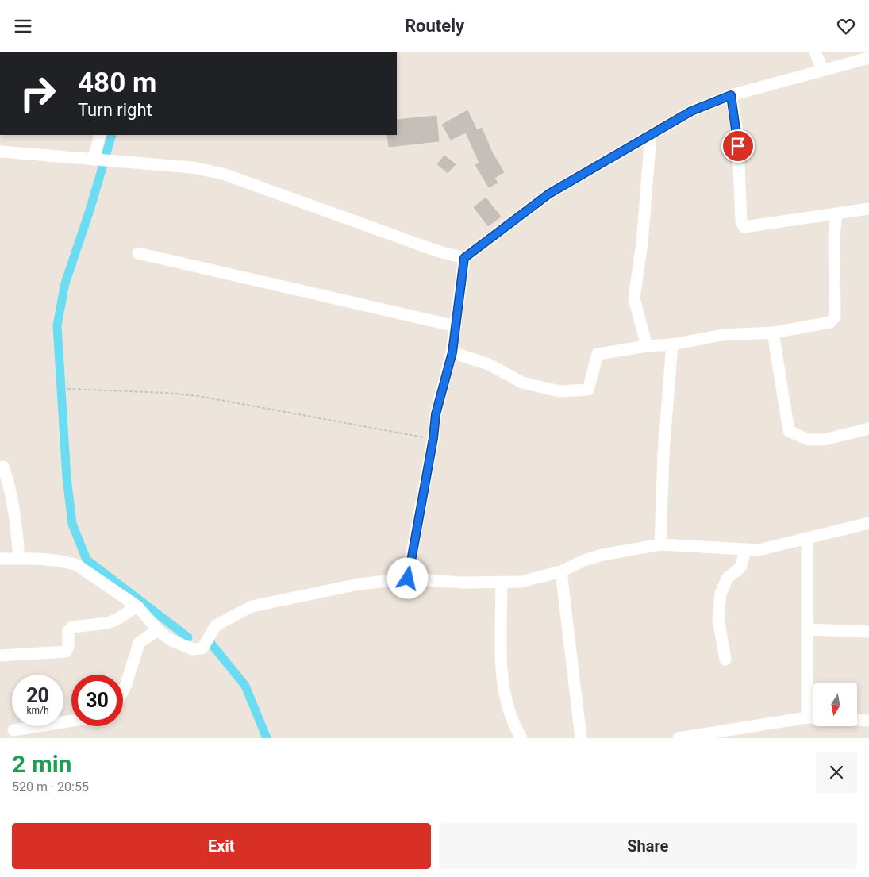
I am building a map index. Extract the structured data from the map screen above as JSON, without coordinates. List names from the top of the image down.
{
  "north": "bottom",
  "page": {
    "header": "Routely",
    "turn": ["480 m", "Turn right"],
    "speed": "20 km/h",
    "limit": "30",
    "heading": ["2 min", "520 m · 20:55"],
    "buttons": ["Exit", "Share"]
  }
}
